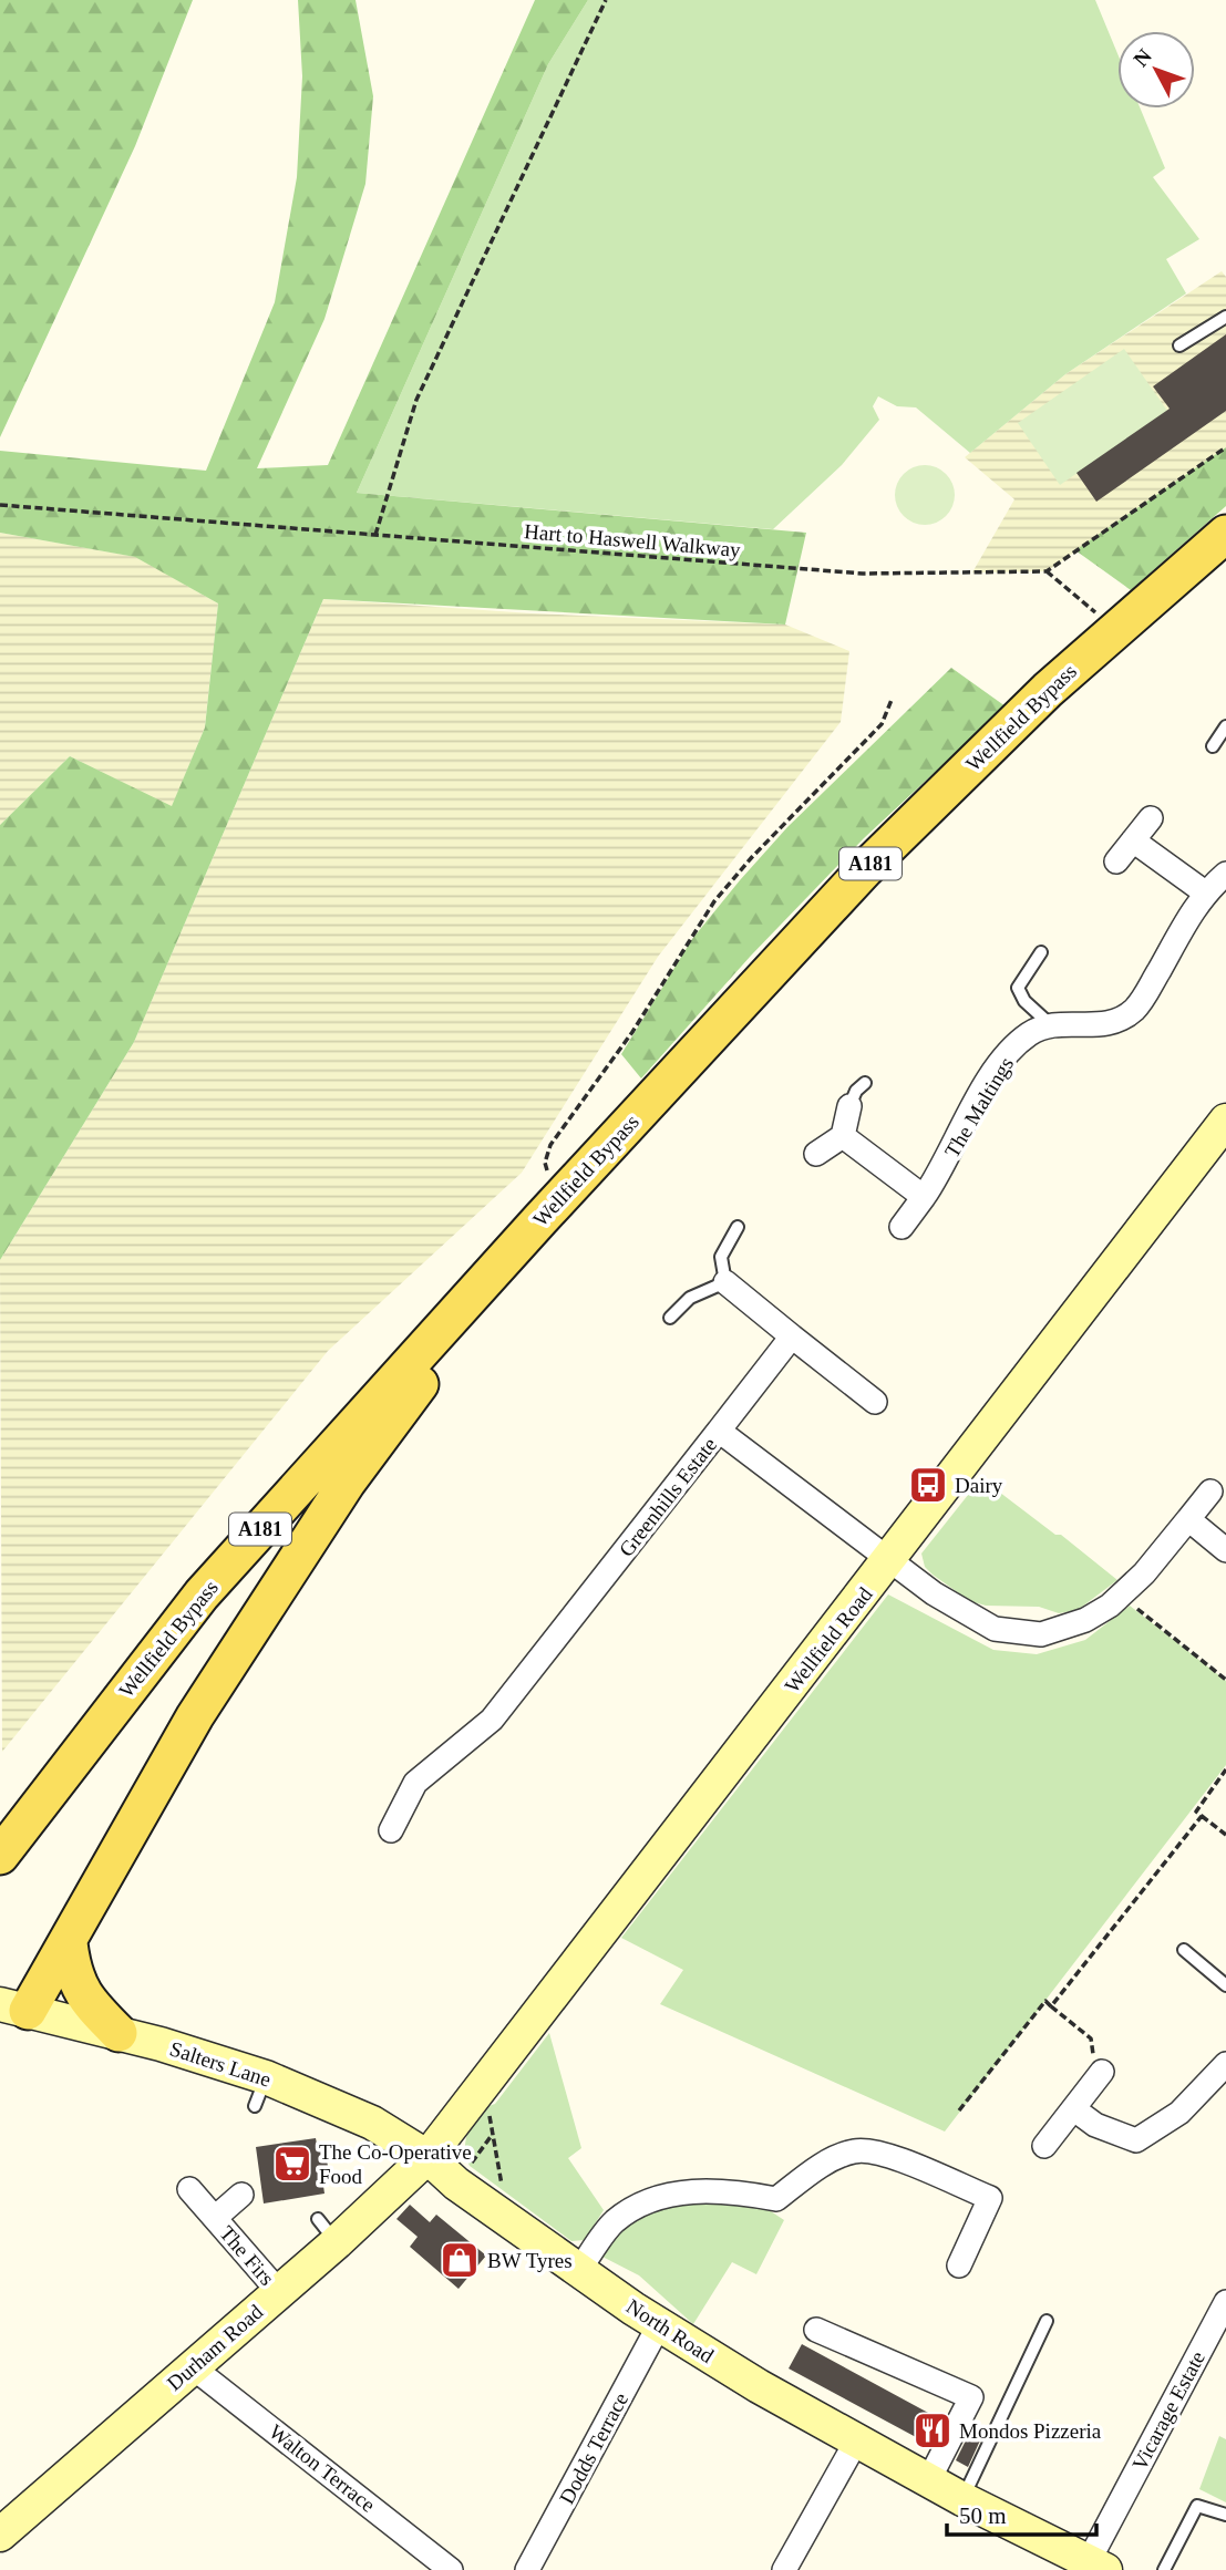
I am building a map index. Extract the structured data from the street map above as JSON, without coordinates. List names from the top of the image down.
{
  "streets": {
    "main road": ["Wellfield Bypass", "A181"],
    "street": [
      "The Maltings",
      "Greenhills Estate",
      "Wellfield Road",
      "Salters Lane",
      "The Firs",
      "North Road",
      "Durham Road",
      "Vicarage Estate",
      "Dodds Terrace",
      "Walton Terrace"
    ],
    "path": ["Hart to Haswell Walkway"]
  },
  "crossings": [
    ["Greenhills Estate", "Wellfield Road"],
    ["Wellfield Road", "Salters Lane"],
    ["Wellfield Road", "North Road"],
    ["Wellfield Road", "Durham Road"],
    ["Salters Lane", "North Road"],
    ["Salters Lane", "Durham Road"],
    ["The Firs", "Durham Road"],
    ["North Road", "Durham Road"],
    ["North Road", "Vicarage Estate"],
    ["North Road", "Dodds Terrace"],
    ["Durham Road", "Walton Terrace"]
  ],
  "places": {
    "bus stop": ["Dairy"],
    "supermarket": ["The Co-Operative Food"],
    "shop": ["BW Tyres"],
    "restaurant": ["Mondos Pizzeria"]
  },
  "scale_bar": "50 m",
  "north": "top left"
}
